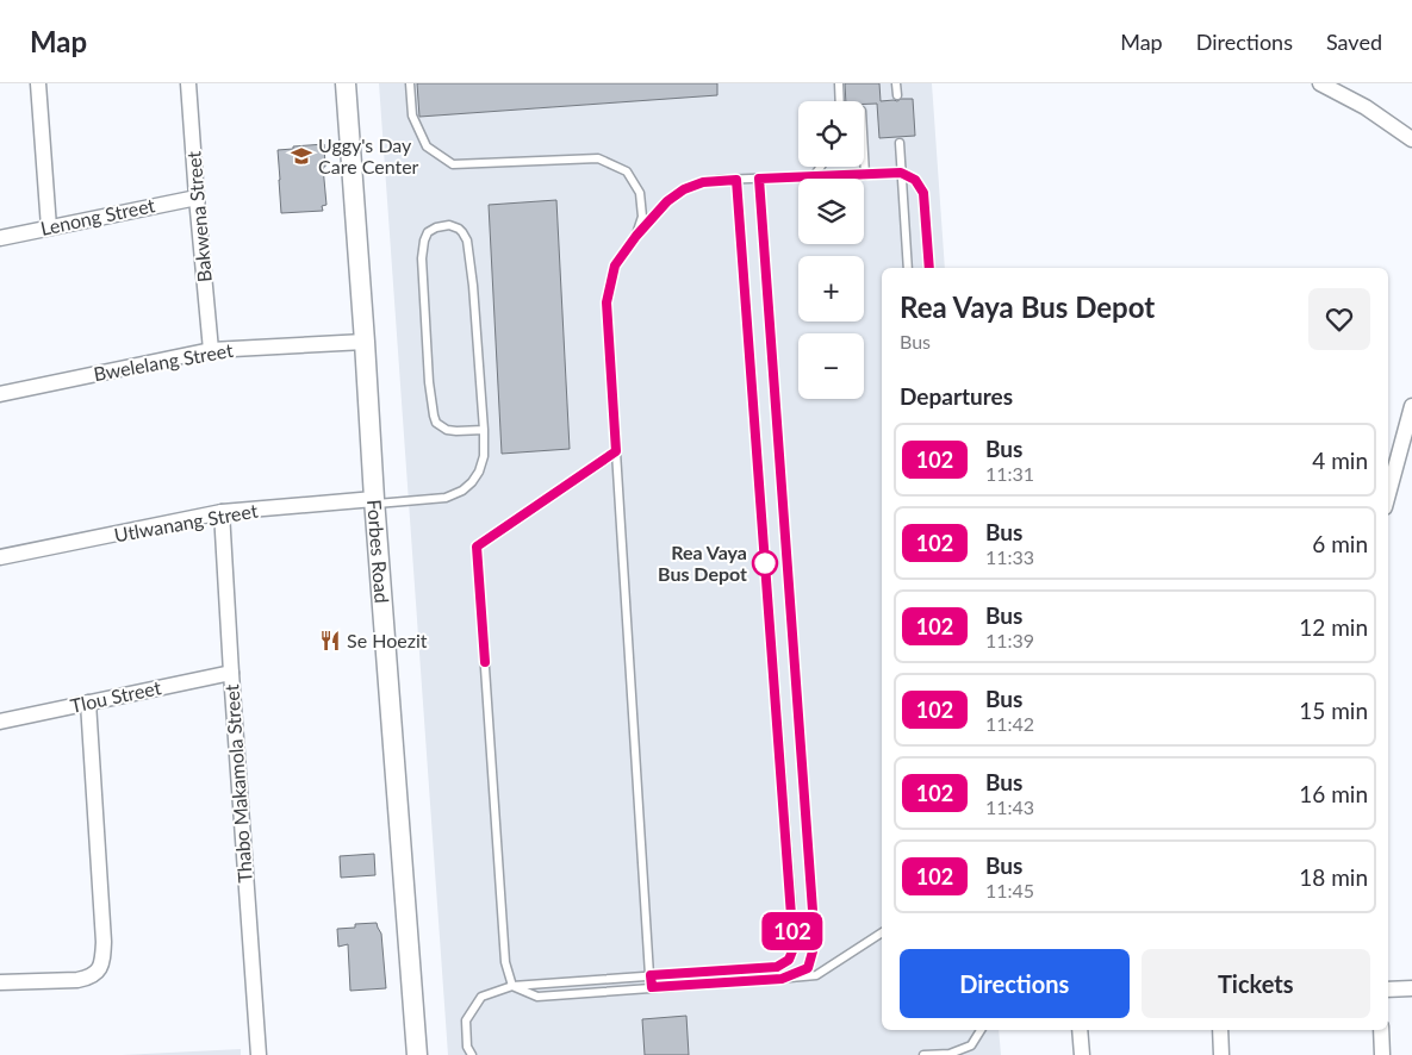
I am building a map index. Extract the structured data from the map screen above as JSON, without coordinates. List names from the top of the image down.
{
  "streets": {
    "street": [
      "Lenong Street",
      "Bakwena Street",
      "Bwelelang Street",
      "Utlwanang Street",
      "Forbes Road",
      "Tlou Street",
      "Thabo Makamola Street"
    ]
  },
  "crossings": [
    ["Lenong Street", "Bakwena Street"],
    ["Bakwena Street", "Bwelelang Street"],
    ["Bwelelang Street", "Forbes Road"],
    ["Utlwanang Street", "Forbes Road"],
    ["Utlwanang Street", "Thabo Makamola Street"],
    ["Tlou Street", "Thabo Makamola Street"]
  ],
  "places": {
    "school or university": ["Uggy's Day Care Center"],
    "other": ["Rea Vaya Bus Depot"],
    "restaurant": ["Se Hoezit"]
  },
  "lines": ["bus line 102"],
  "page": {
    "header": "Map",
    "nav": ["Map", "Directions", "Saved"],
    "on_map": "102",
    "map_buttons": ["+", "−"],
    "heading": [
      ["Rea Vaya Bus Depot", "Bus"],
      "Departures"
    ],
    "list": [
      {
        "mark": "102",
        "name": "Bus",
        "note": "11:31",
        "value": "4 min"
      },
      {
        "mark": "102",
        "name": "Bus",
        "note": "11:33",
        "value": "6 min"
      },
      {
        "mark": "102",
        "name": "Bus",
        "note": "11:39",
        "value": "12 min"
      },
      {
        "mark": "102",
        "name": "Bus",
        "note": "11:42",
        "value": "15 min"
      },
      {
        "mark": "102",
        "name": "Bus",
        "note": "11:43",
        "value": "16 min"
      },
      {
        "mark": "102",
        "name": "Bus",
        "note": "11:45",
        "value": "18 min"
      }
    ],
    "buttons": ["Directions", "Tickets"]
  }
}
